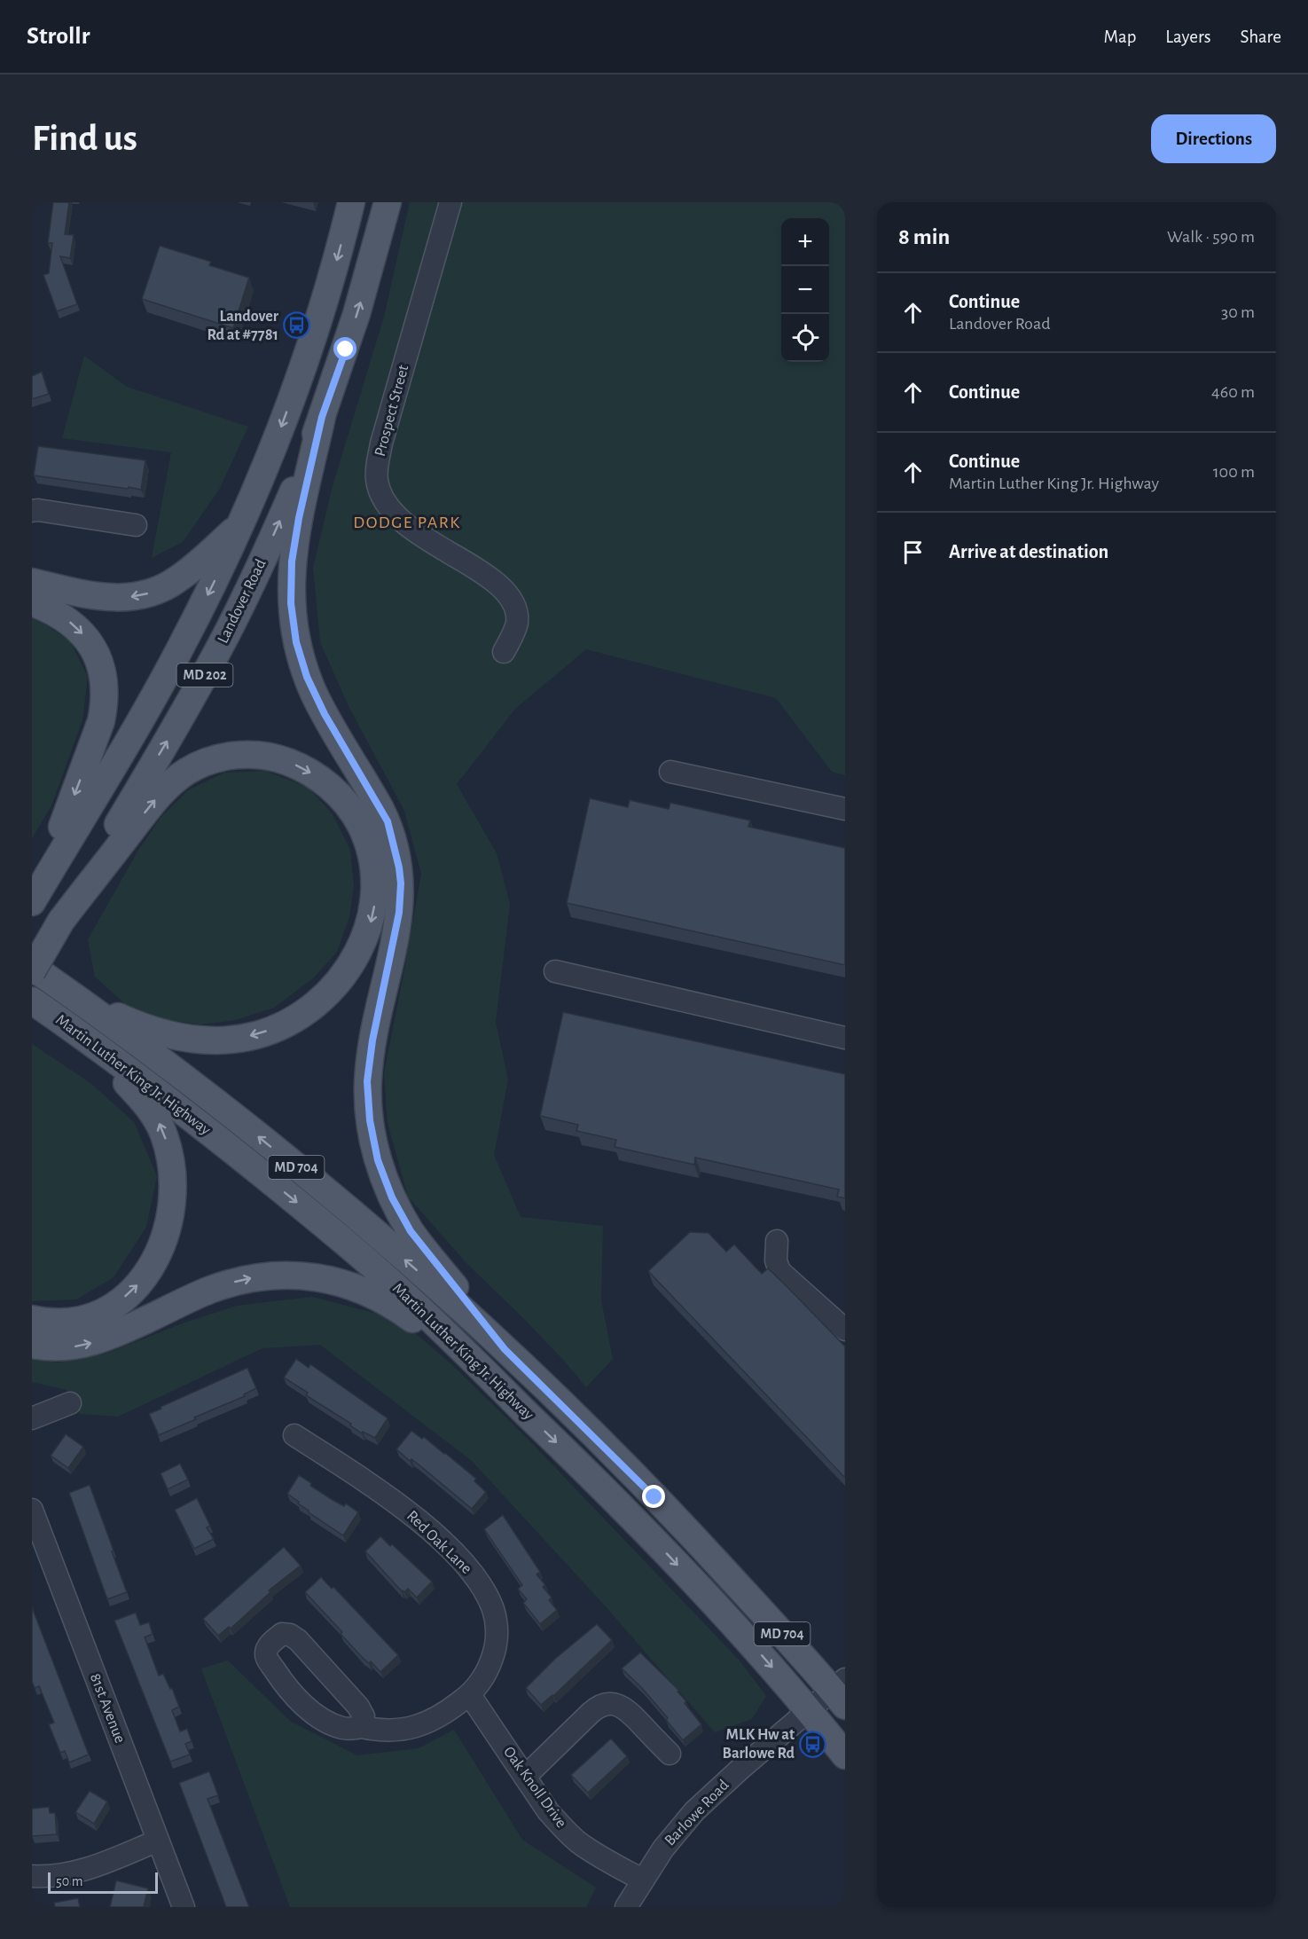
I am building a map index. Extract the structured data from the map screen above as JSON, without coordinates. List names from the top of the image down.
{
  "streets": {
    "main road": [
      "Landover Road",
      "MD 202",
      "Martin Luther King Jr. Highway",
      "MD 704"
    ],
    "street": [
      "Prospect Street",
      "Red Oak Lane",
      "81st Avenue",
      "Oak Knoll Drive",
      "Barlowe Road"
    ]
  },
  "crossings": [
    ["Martin Luther King Jr. Highway", "Barlowe Road"],
    ["Red Oak Lane", "Oak Knoll Drive"],
    ["Oak Knoll Drive", "Barlowe Road"]
  ],
  "districts": ["DODGE PARK"],
  "places": {
    "bus stop": ["Landover Rd at #7781", "MLK Hw at Barlowe Rd"]
  },
  "scale_bar": "50 m",
  "page": {
    "header": "Strollr",
    "nav": ["Map", "Layers", "Share"],
    "buttons": "Directions",
    "title": "Find us",
    "heading": ["8 min", "Walk · 590 m"],
    "map_buttons": ["+", "−"],
    "list": [
      ["Continue", "Landover Road", "30 m"],
      ["Continue", "460 m"],
      ["Continue", "Martin Luther King Jr. Highway", "100 m"],
      "Arrive at destination"
    ],
    "scale": "50 m"
  }
}
